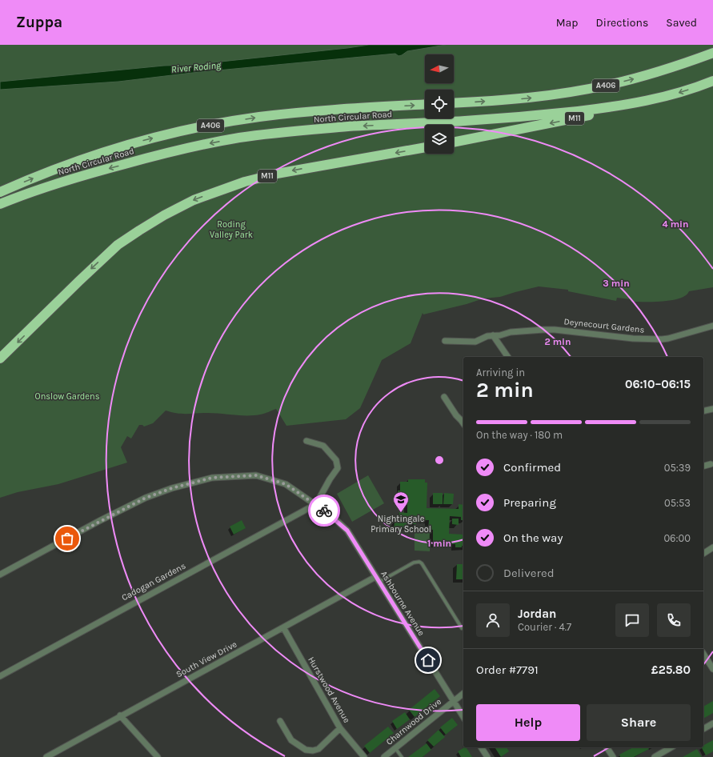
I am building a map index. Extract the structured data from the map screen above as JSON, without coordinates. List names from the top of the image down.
{
  "streets": {
    "highway": ["A406", "North Circular Road", "M11"],
    "street": [
      "Deynecourt Gardens",
      "Cadogan Gardens",
      "Ashbourne Avenue",
      "South View Drive",
      "Hurstwood Avenue",
      "Charnwood Drive"
    ]
  },
  "crossings": [
    ["North Circular Road", "M11"],
    ["Cadogan Gardens", "Ashbourne Avenue"],
    ["Ashbourne Avenue", "South View Drive"],
    ["Ashbourne Avenue", "Charnwood Drive"],
    ["South View Drive", "Hurstwood Avenue"]
  ],
  "water": ["River Roding"],
  "parks": ["Roding Valley Park", "Onslow Gardens"],
  "places": {
    "school or university": ["Nightingale Primary School"]
  },
  "north": "left",
  "page": {
    "header": "Zuppa",
    "nav": ["Map", "Directions", "Saved"],
    "heading": ["2 min", "Arriving in", "06:10–06:15"],
    "panel": [
      "Jordan",
      "Courier · 4.7",
      "Order #7791",
      "£25.80"
    ],
    "bar": "On the way · 180 m",
    "list": [
      ["Confirmed", "05:39"],
      ["Preparing", "05:53"],
      ["On the way", "06:00"],
      "Delivered"
    ],
    "buttons": ["Help", "Share"]
  },
  "rings": [
    "4 min",
    "3 min",
    "2 min",
    "1 min"
  ]
}
